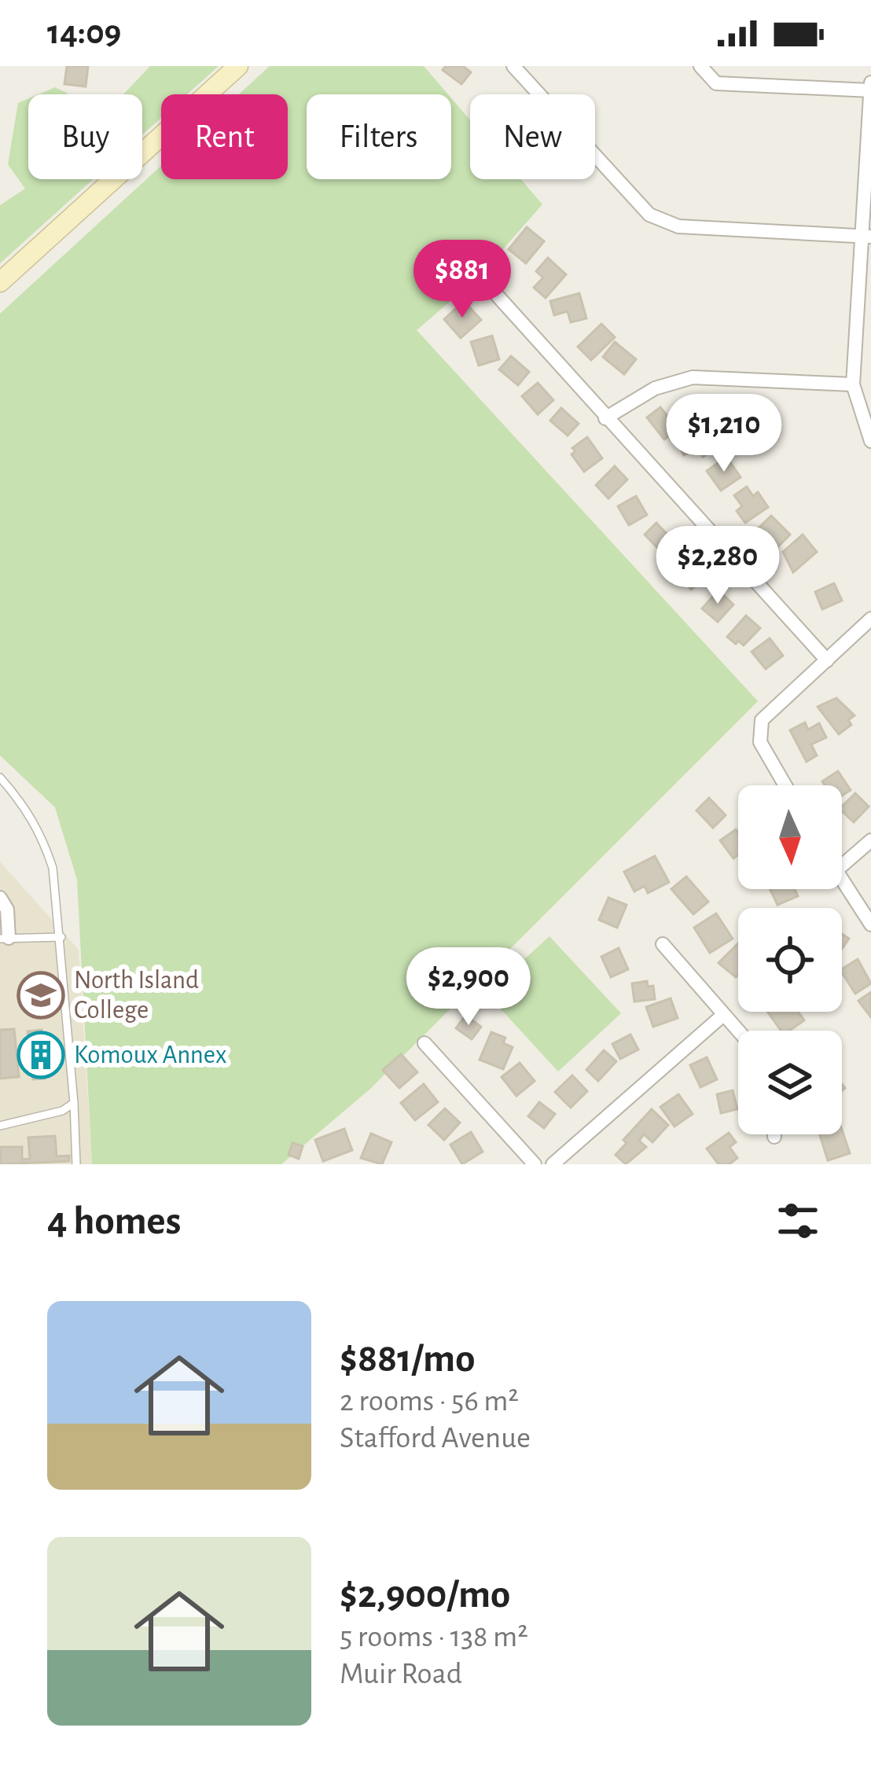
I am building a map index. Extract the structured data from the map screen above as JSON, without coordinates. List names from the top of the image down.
{
  "places": {
    "school or university": ["North Island College"],
    "building": ["Komoux Annex"]
  },
  "north": "bottom",
  "page": {
    "status": "14:09",
    "chip": [
      "Buy",
      "Rent",
      "Filters",
      "New"
    ],
    "price": [
      "$881",
      "$1,210",
      "$2,280",
      "$2,900"
    ],
    "heading": "4 homes",
    "list": [
      {
        "name": "$881/mo",
        "note": "2 rooms · 56 m² · Stafford Avenue"
      },
      {
        "name": "$2,900/mo",
        "note": "5 rooms · 138 m² · Muir Road"
      }
    ]
  }
}
